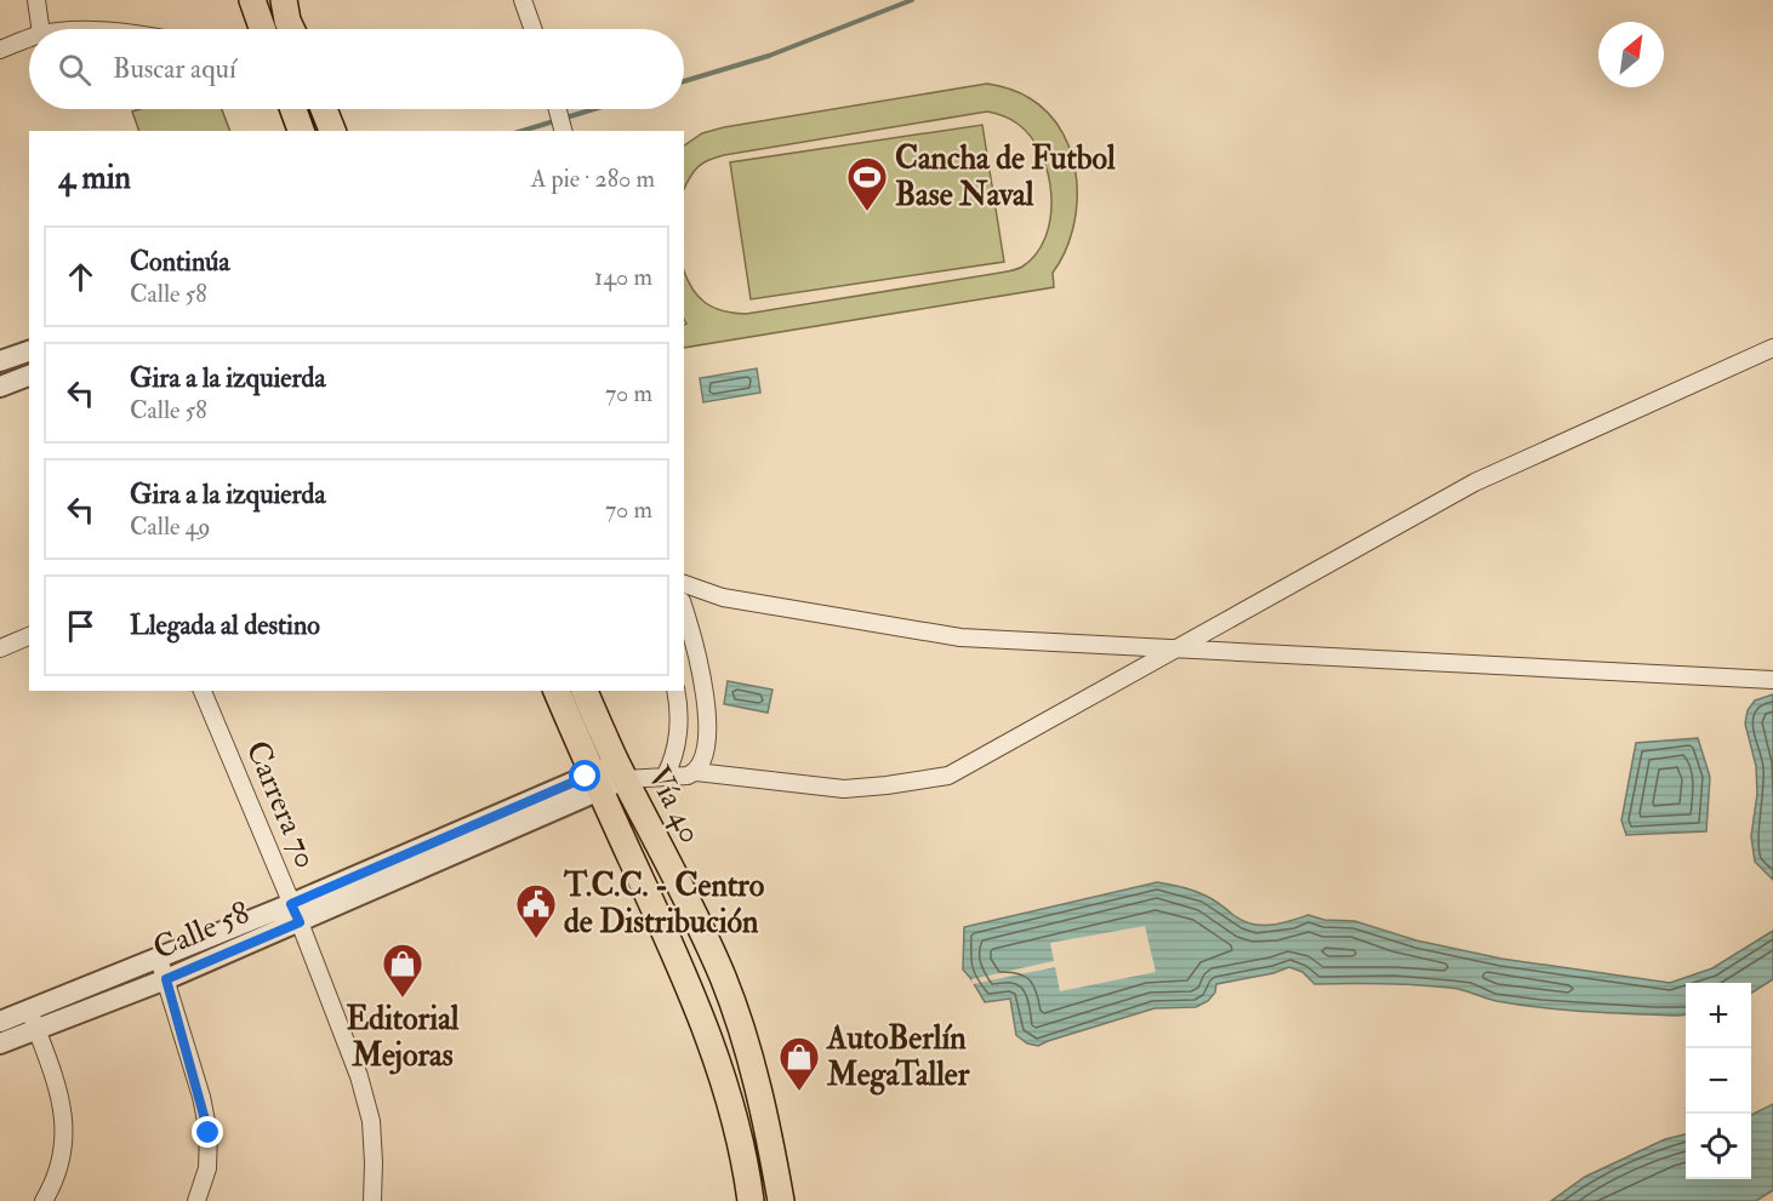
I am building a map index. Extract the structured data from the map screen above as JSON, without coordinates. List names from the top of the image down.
{
  "streets": {
    "highway": ["Vía 40"],
    "street": ["Carrera 70", "Calle 58"]
  },
  "crossings": [
    ["Carrera 70", "Calle 58"],
    ["Vía 40", "Calle 58"]
  ],
  "places": {
    "sports": ["Cancha de Futbol Base Naval"],
    "public building": ["T.C.C. - Centro de Distribución"],
    "shop": ["Editorial Mejoras", "AutoBerlín MegaTaller"]
  },
  "north": "top right",
  "page": {
    "search": "Buscar aquí",
    "heading": ["4 min", "A pie · 280 m"],
    "list": [
      ["Continúa", "Calle 58", "140 m"],
      ["Gira a la izquierda", "Calle 58", "70 m"],
      ["Gira a la izquierda", "Calle 49", "70 m"],
      "Llegada al destino"
    ],
    "map_buttons": ["+", "−"]
  }
}
